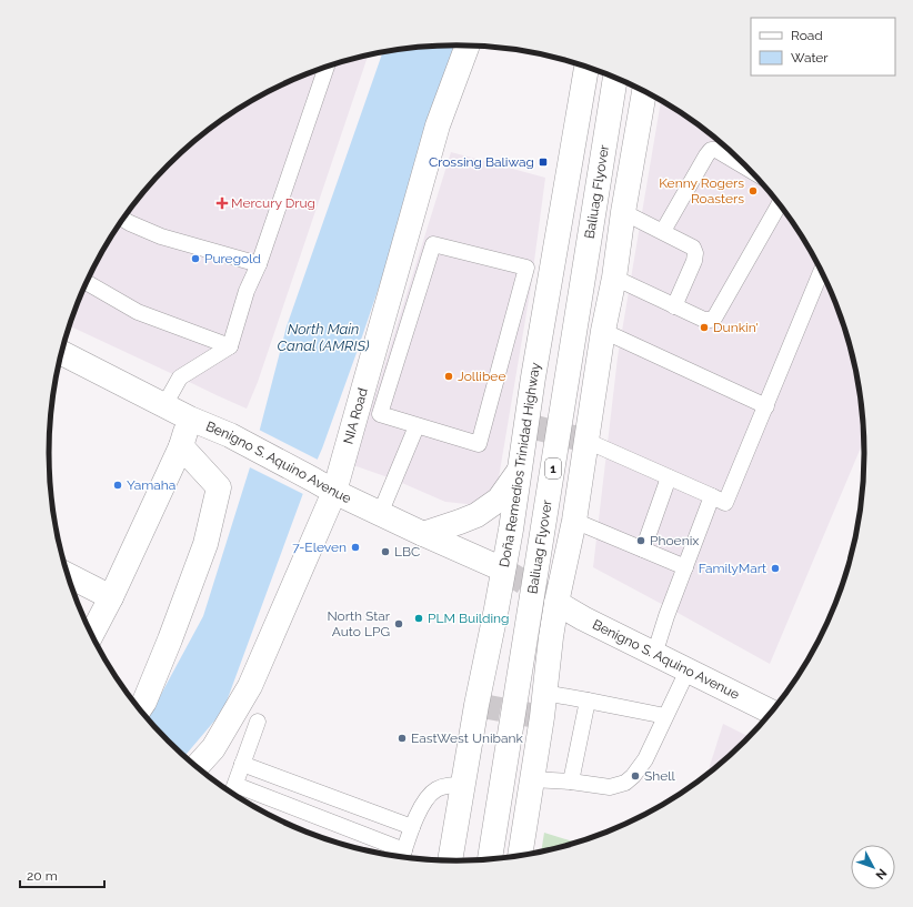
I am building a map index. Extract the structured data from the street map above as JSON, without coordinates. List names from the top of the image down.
{
  "streets": {
    "main road": [
      "Baliuag Flyover",
      "NIA Road",
      "Benigno S. Aquino Avenue",
      "Doña Remedios Trinidad Highway",
      "1"
    ]
  },
  "crossings": [
    ["NIA Road", "Benigno S. Aquino Avenue"],
    ["Benigno S. Aquino Avenue", "Doña Remedios Trinidad Highway"],
    ["Benigno S. Aquino Avenue", "1"]
  ],
  "water": ["North Main Canal (AMRIS)"],
  "places": {
    "transit": ["Crossing Baliwag"],
    "other": [
      "Kenny Rogers Roasters",
      "Puregold",
      "Dunkin'",
      "Jollibee",
      "Yamaha",
      "Phoenix",
      "7-Eleven",
      "LBC",
      "FamilyMart",
      "PLM Building",
      "North Star Auto LPG",
      "EastWest Unibank",
      "Shell"
    ],
    "health": ["Mercury Drug"]
  },
  "legend": ["Road", "Water"],
  "scale_bar": "20 m",
  "north": "bottom right"
}
